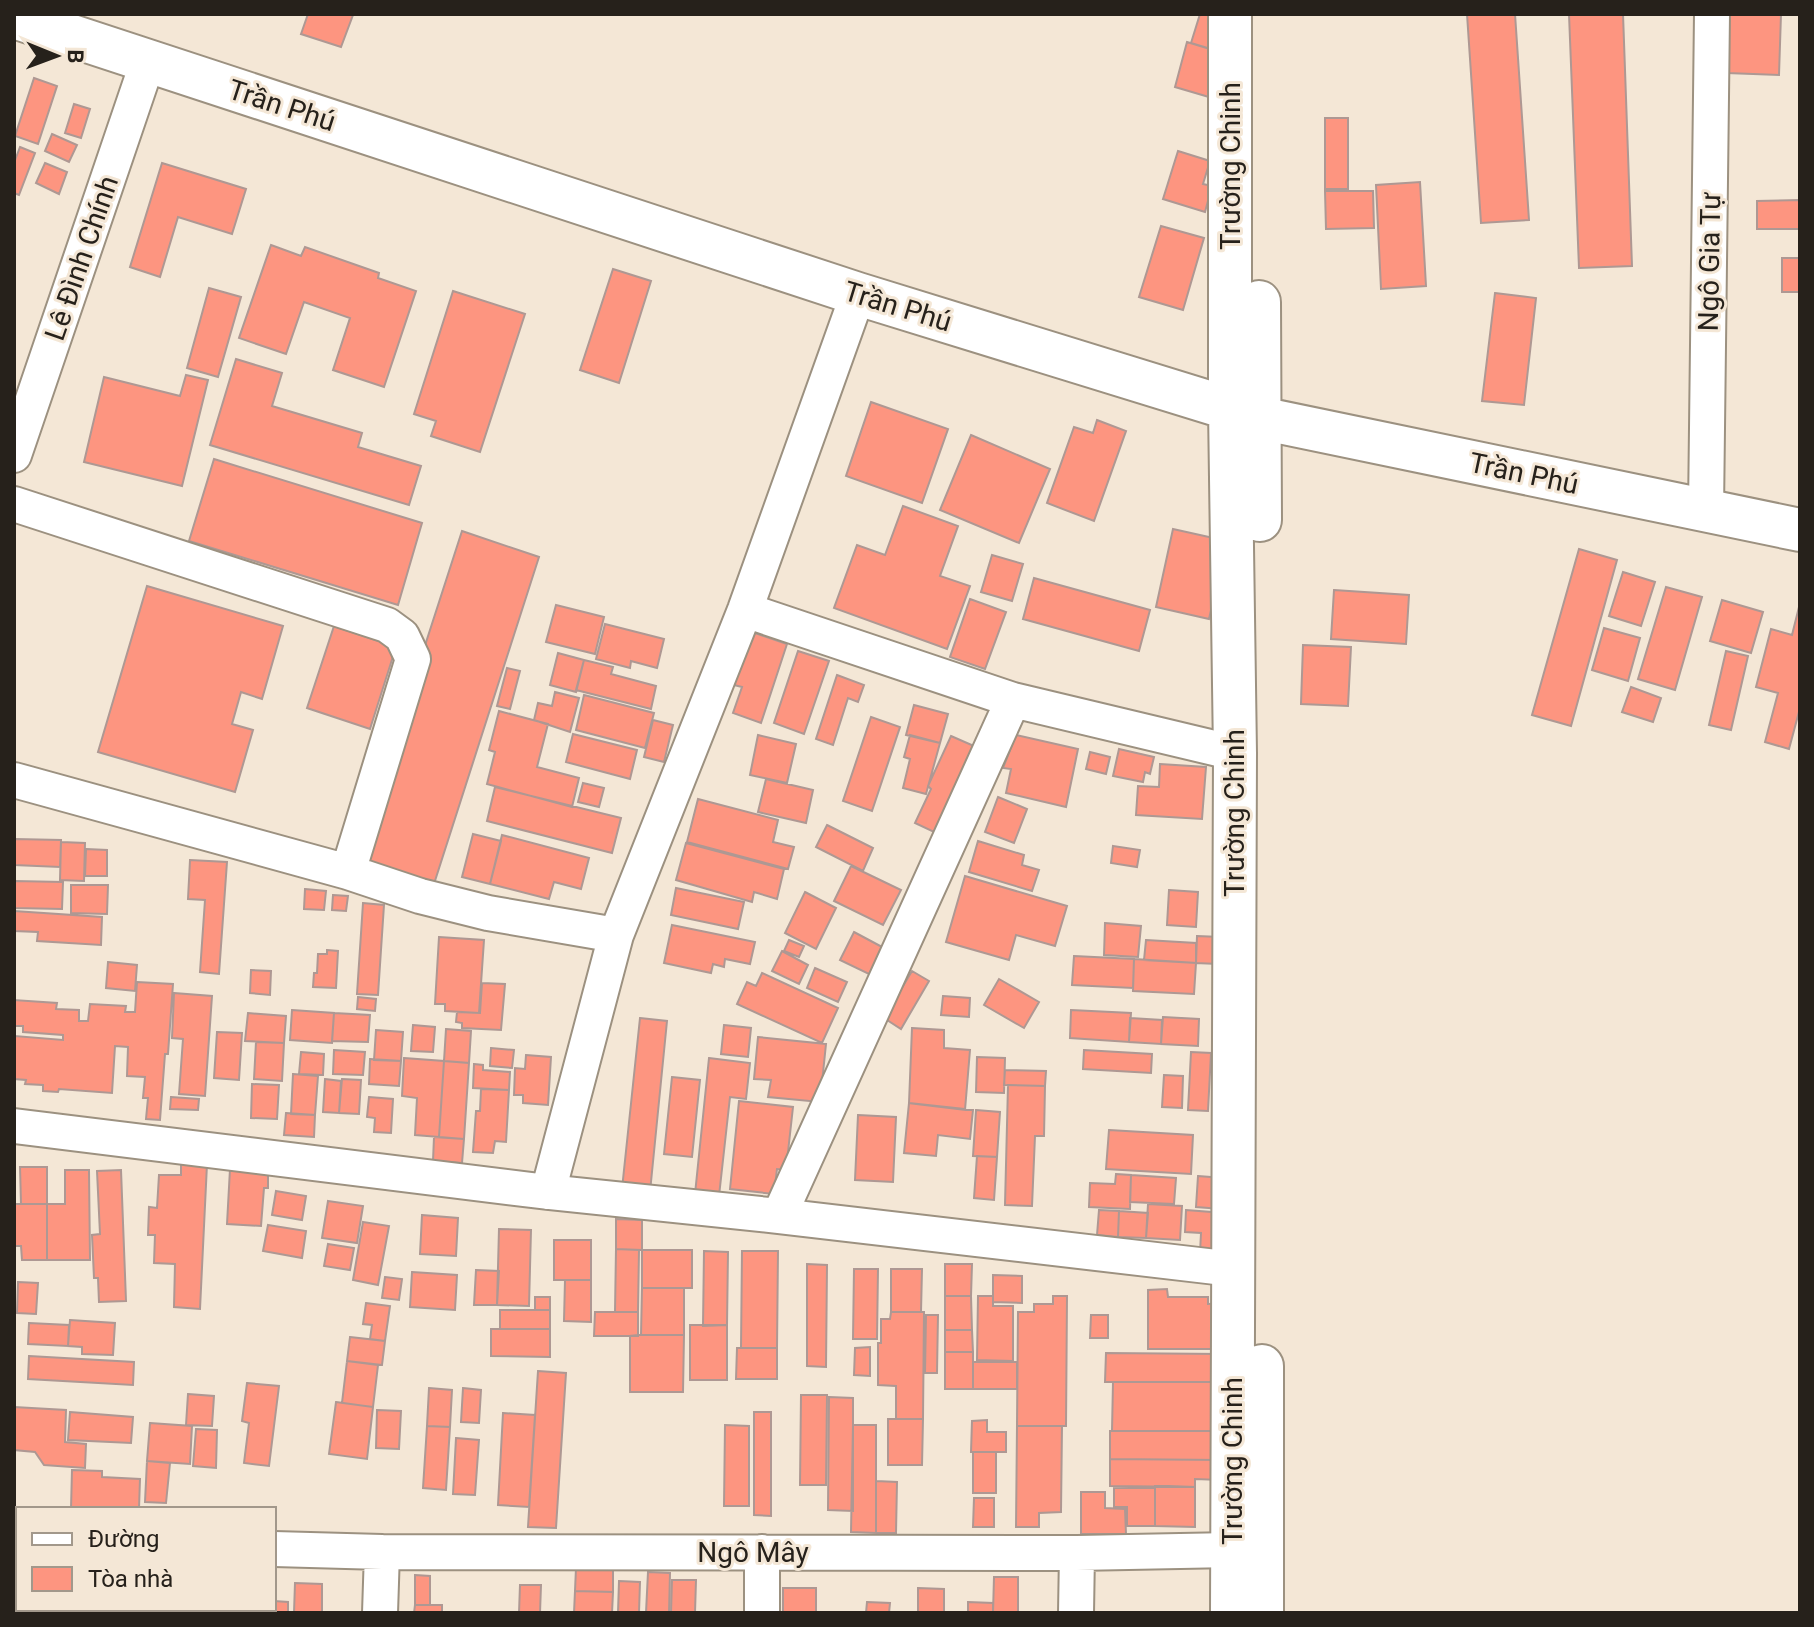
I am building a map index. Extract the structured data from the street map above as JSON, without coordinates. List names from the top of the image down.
{
  "streets": {
    "street": [
      "Trần Phú",
      "Trường Chinh",
      "Lê Đình Chính",
      "Ngô Gia Tự",
      "Ngô Mây"
    ]
  },
  "crossings": [
    ["Trần Phú", "Trường Chinh"],
    ["Trần Phú", "Lê Đình Chính"],
    ["Trần Phú", "Ngô Gia Tự"],
    ["Trường Chinh", "Ngô Mây"]
  ],
  "legend": ["Đường", "Tòa nhà"],
  "north": "right"
}
